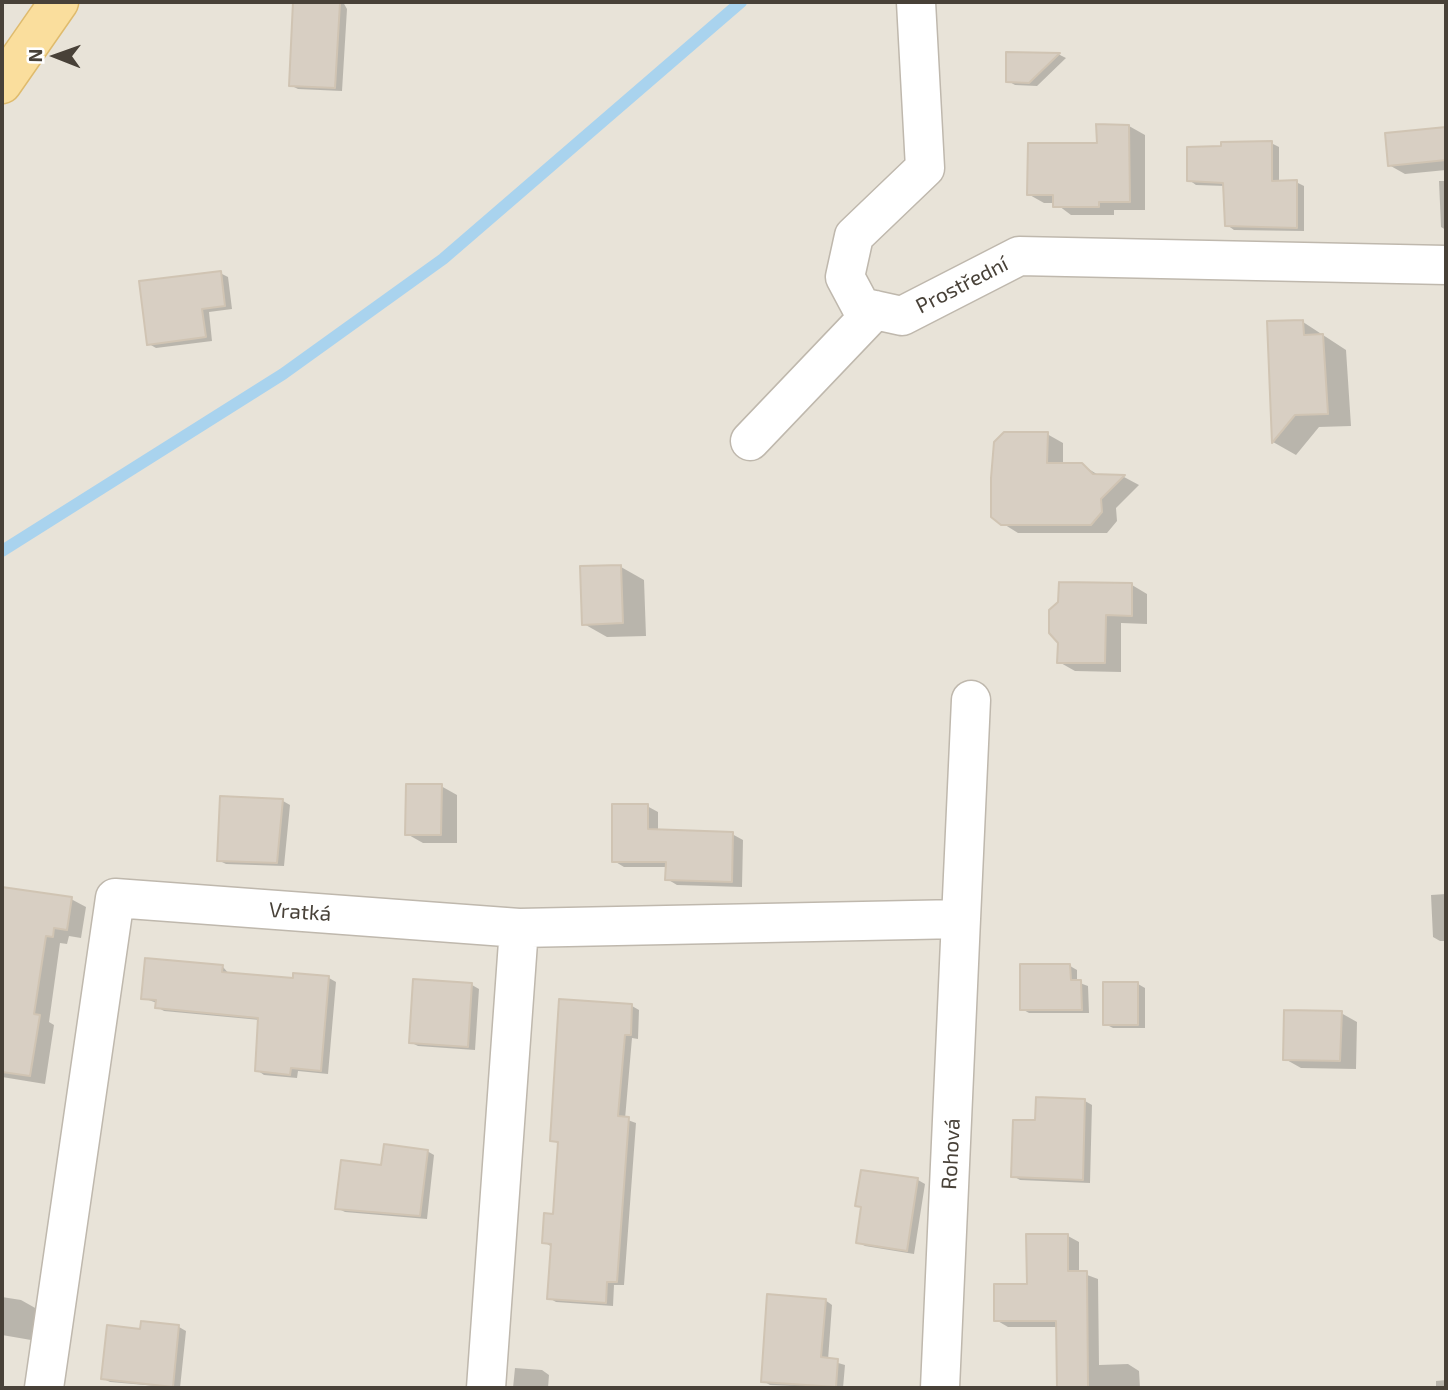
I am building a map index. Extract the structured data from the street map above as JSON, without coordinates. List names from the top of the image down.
{
  "streets": {
    "street": ["Prostřední", "Vratká", "Rohová"]
  },
  "north": "left"
}
